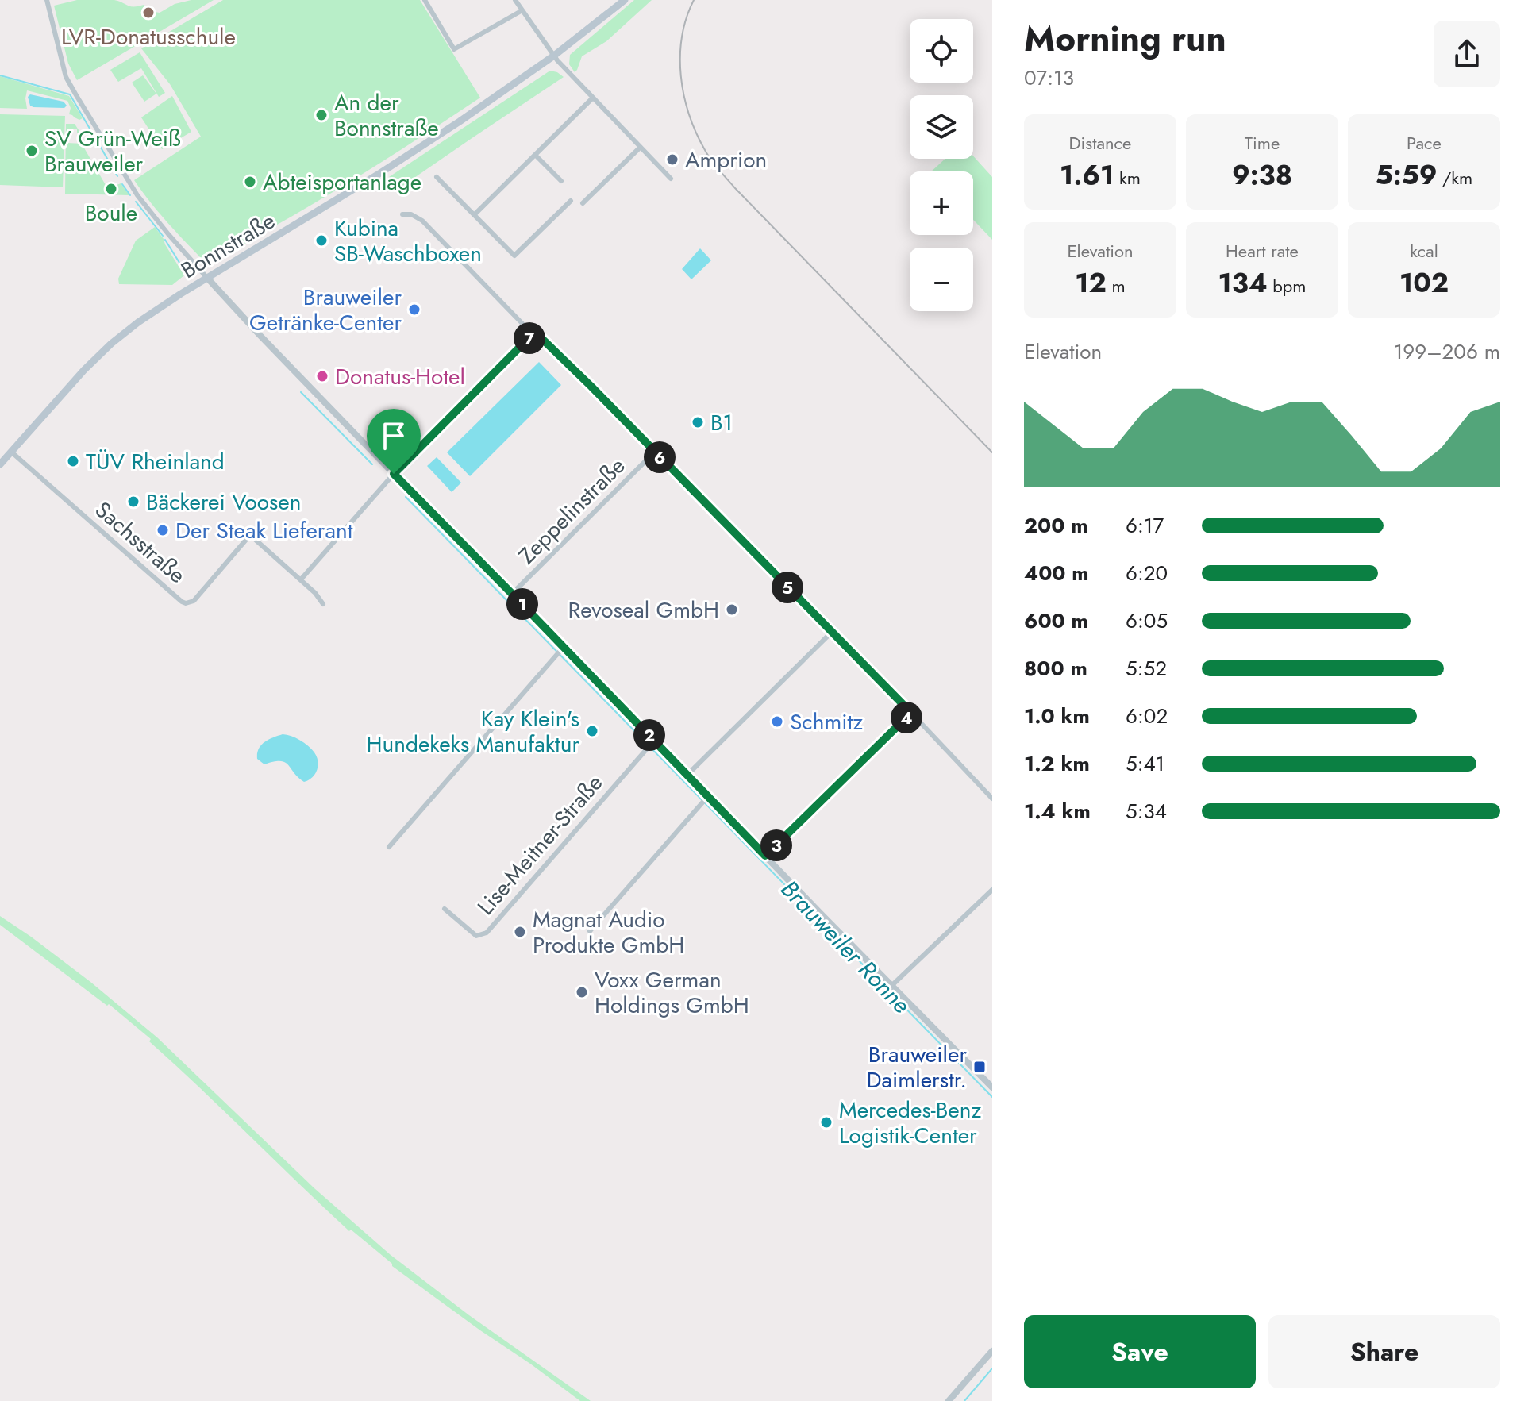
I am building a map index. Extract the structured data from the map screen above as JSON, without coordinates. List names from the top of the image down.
{
  "streets": {
    "main road": ["Bonnstraße"],
    "street": ["Zeppelinstraße", "Sachsstraße", "Lise-Meitner-Straße"]
  },
  "crossings": [
    ["Bonnstraße", "Sachsstraße"]
  ],
  "water": ["Brauweiler Ronne"],
  "places": {
    "other": [
      "LVR-Donatusschule",
      "An der Bonnstraße",
      "SV Grün-Weiß Brauweiler",
      "Amprion",
      "Abteisportanlage",
      "Boule",
      "Kubina SB-Waschboxen",
      "Brauweiler Getränke-Center",
      "Donatus-Hotel",
      "B1",
      "TÜV Rheinland",
      "Bäckerei Voosen",
      "Der Steak Lieferant",
      "Revoseal GmbH",
      "Schmitz",
      "Kay Klein's Hundekeks Manufaktur",
      "Magnat Audio Produkte GmbH",
      "Voxx German Holdings GmbH",
      "Mercedes-Benz Logistik-Center"
    ],
    "transit": ["Brauweiler Daimlerstr."]
  },
  "page": {
    "heading": ["Morning run", "07:13"],
    "map_buttons": ["+", "−"],
    "stats": [
      ["Distance", "1.61 km"],
      ["Time", "9:38"],
      ["Pace", "5:59 /km"],
      ["Elevation", "12 m"],
      ["Heart rate", "134 bpm"],
      ["kcal", "102"]
    ],
    "pins": [
      "7",
      "6",
      "5",
      "1",
      "4",
      "2",
      "3"
    ],
    "chart": ["Elevation", "199–206 m"],
    "list": [
      {
        "name": "200 m",
        "note": "6:17"
      },
      {
        "name": "400 m",
        "note": "6:20"
      },
      {
        "name": "600 m",
        "note": "6:05"
      },
      {
        "name": "800 m",
        "note": "5:52"
      },
      {
        "name": "1.0 km",
        "note": "6:02"
      },
      {
        "name": "1.2 km",
        "note": "5:41"
      },
      {
        "name": "1.4 km",
        "note": "5:34"
      }
    ],
    "buttons": ["Save", "Share"]
  }
}
